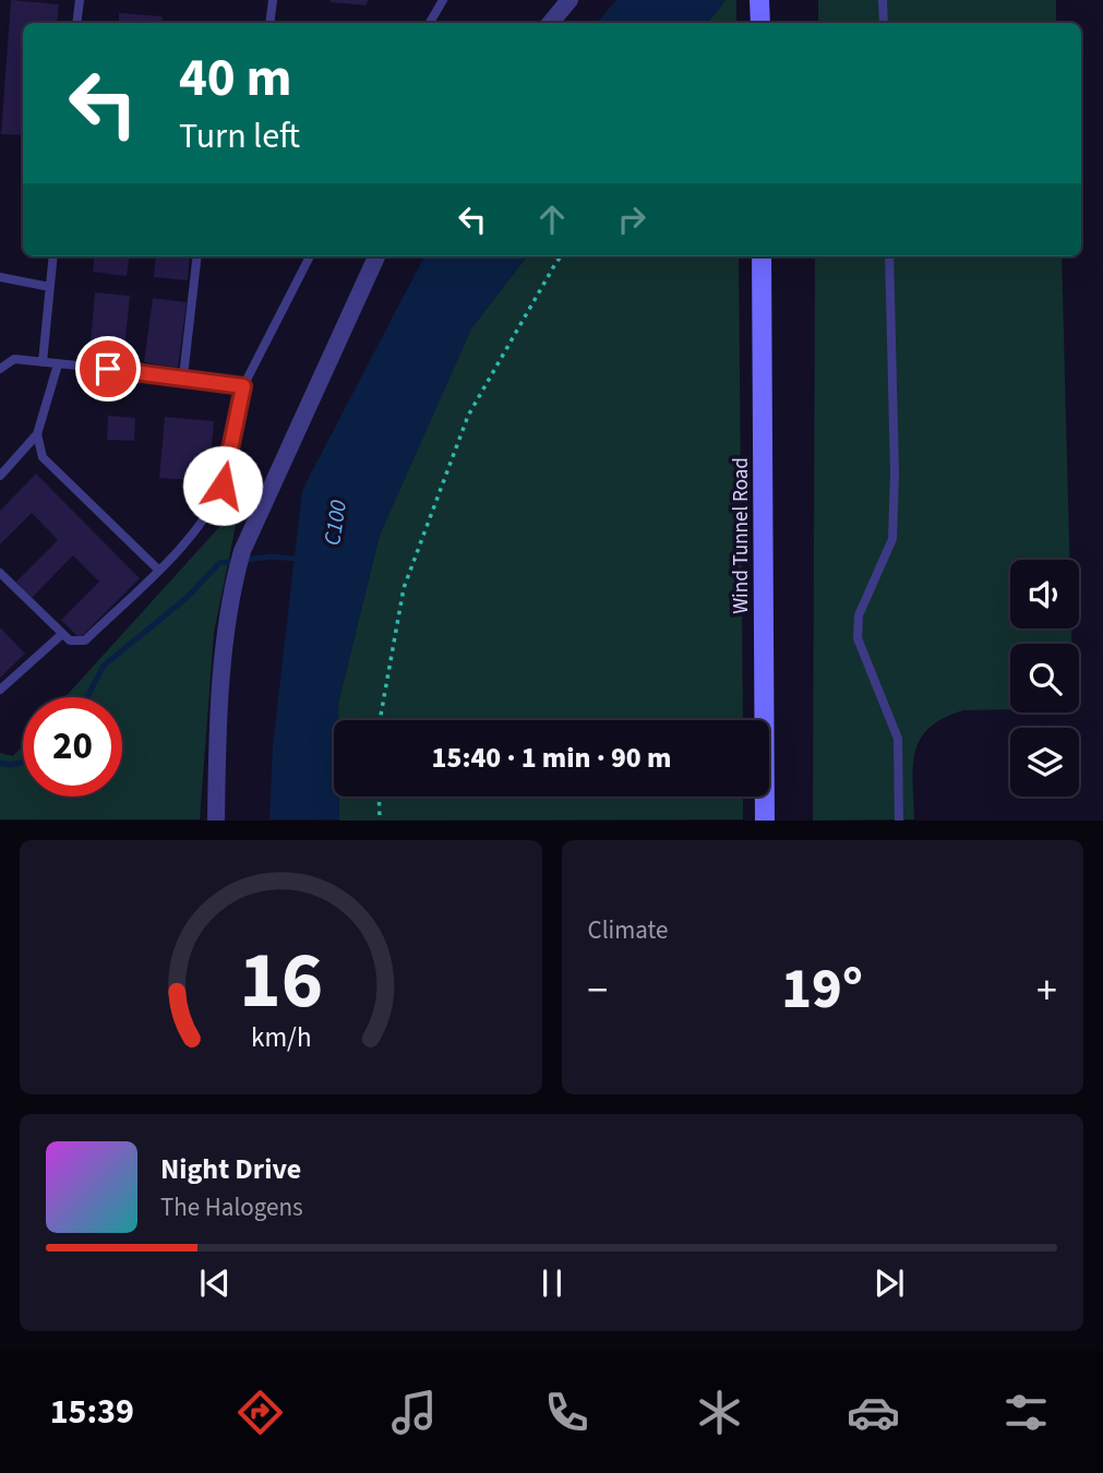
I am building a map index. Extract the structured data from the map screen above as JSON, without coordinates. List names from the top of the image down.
{
  "streets": {
    "street": ["Wind Tunnel Road"]
  },
  "water": ["C100"],
  "page": {
    "turn": ["40 m", "Turn left"],
    "limit": "20",
    "trip": "15:40 · 1 min · 90 m",
    "tile": "Climate",
    "heat": ["−", "19°", "+"],
    "song": ["Night Drive", "The Halogens"],
    "tabs": "15:39",
    "gauge": ["16", "km/h"]
  }
}
